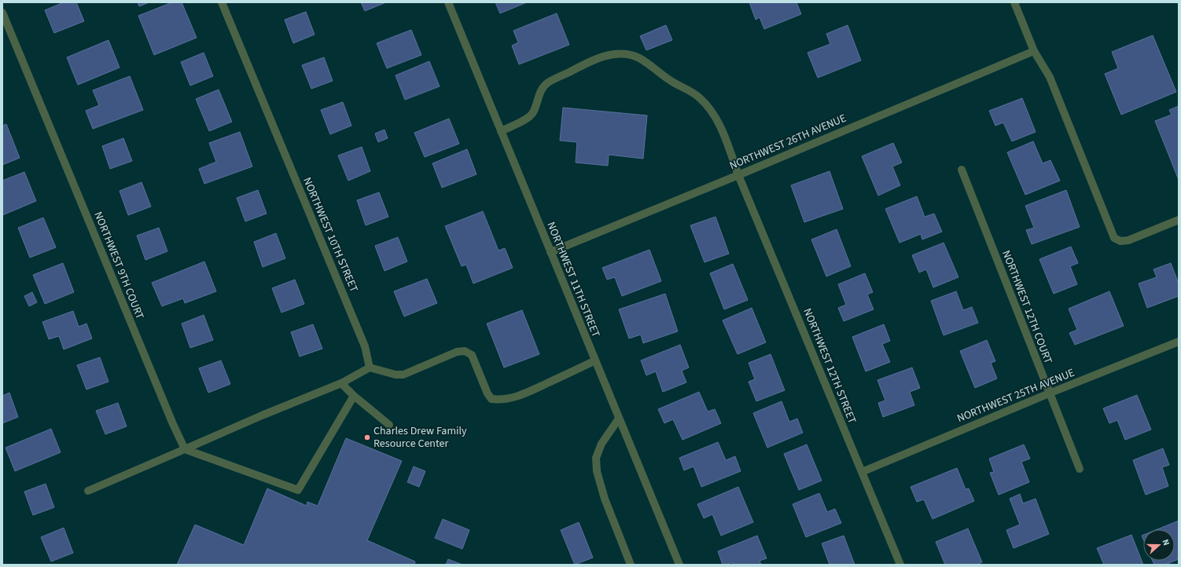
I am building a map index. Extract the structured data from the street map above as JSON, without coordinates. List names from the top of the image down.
{
  "streets": {
    "street": [
      "NORTHWEST 26TH AVENUE",
      "NORTHWEST 10TH STREET",
      "NORTHWEST 9TH COURT",
      "NORTHWEST 11TH STREET",
      "NORTHWEST 12TH COURT",
      "NORTHWEST 12TH STREET",
      "NORTHWEST 25TH AVENUE"
    ]
  },
  "crossings": [
    ["NORTHWEST 26TH AVENUE", "NORTHWEST 11TH STREET"],
    ["NORTHWEST 26TH AVENUE", "NORTHWEST 12TH STREET"],
    ["NORTHWEST 11TH STREET", "NORTHWEST 12TH STREET"],
    ["NORTHWEST 12TH COURT", "NORTHWEST 25TH AVENUE"],
    ["NORTHWEST 12TH STREET", "NORTHWEST 25TH AVENUE"]
  ],
  "places": ["Charles Drew Family Resource Center"],
  "north": "right"
}
